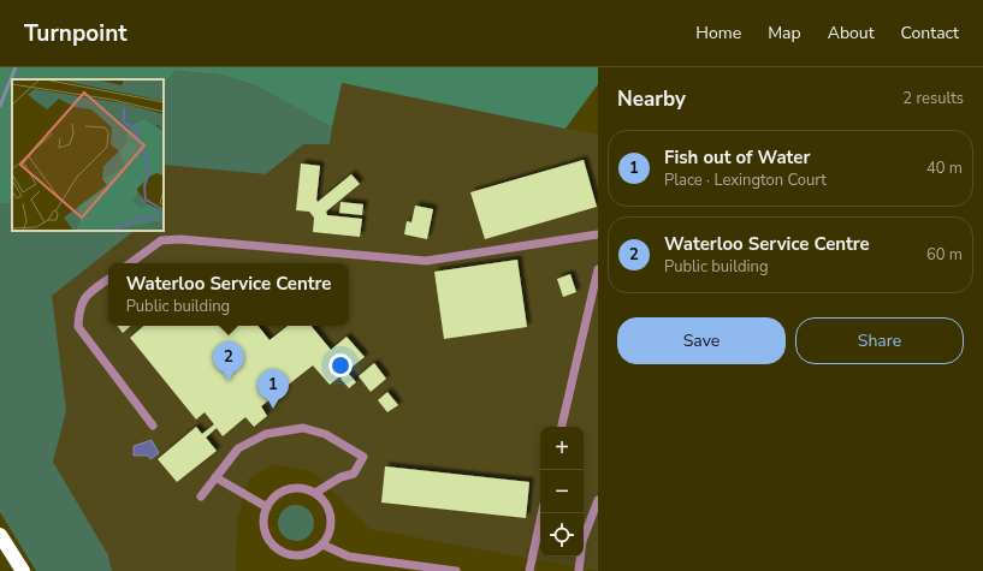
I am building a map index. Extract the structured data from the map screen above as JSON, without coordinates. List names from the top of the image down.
{
  "page": {
    "header": "Turnpoint",
    "nav": [
      "Home",
      "Map",
      "About",
      "Contact"
    ],
    "heading": ["Nearby", "2 results"],
    "list": [
      {
        "mark": "1",
        "name": "Fish out of Water",
        "note": "Place · Lexington Court",
        "value": "40 m"
      },
      {
        "mark": "2",
        "name": "Waterloo Service Centre",
        "note": "Public building",
        "value": "60 m"
      }
    ],
    "popup": ["Waterloo Service Centre", "Public building"],
    "buttons": ["Save", "Share"],
    "pins": ["2", "1"],
    "map_buttons": ["+", "−"]
  }
}
